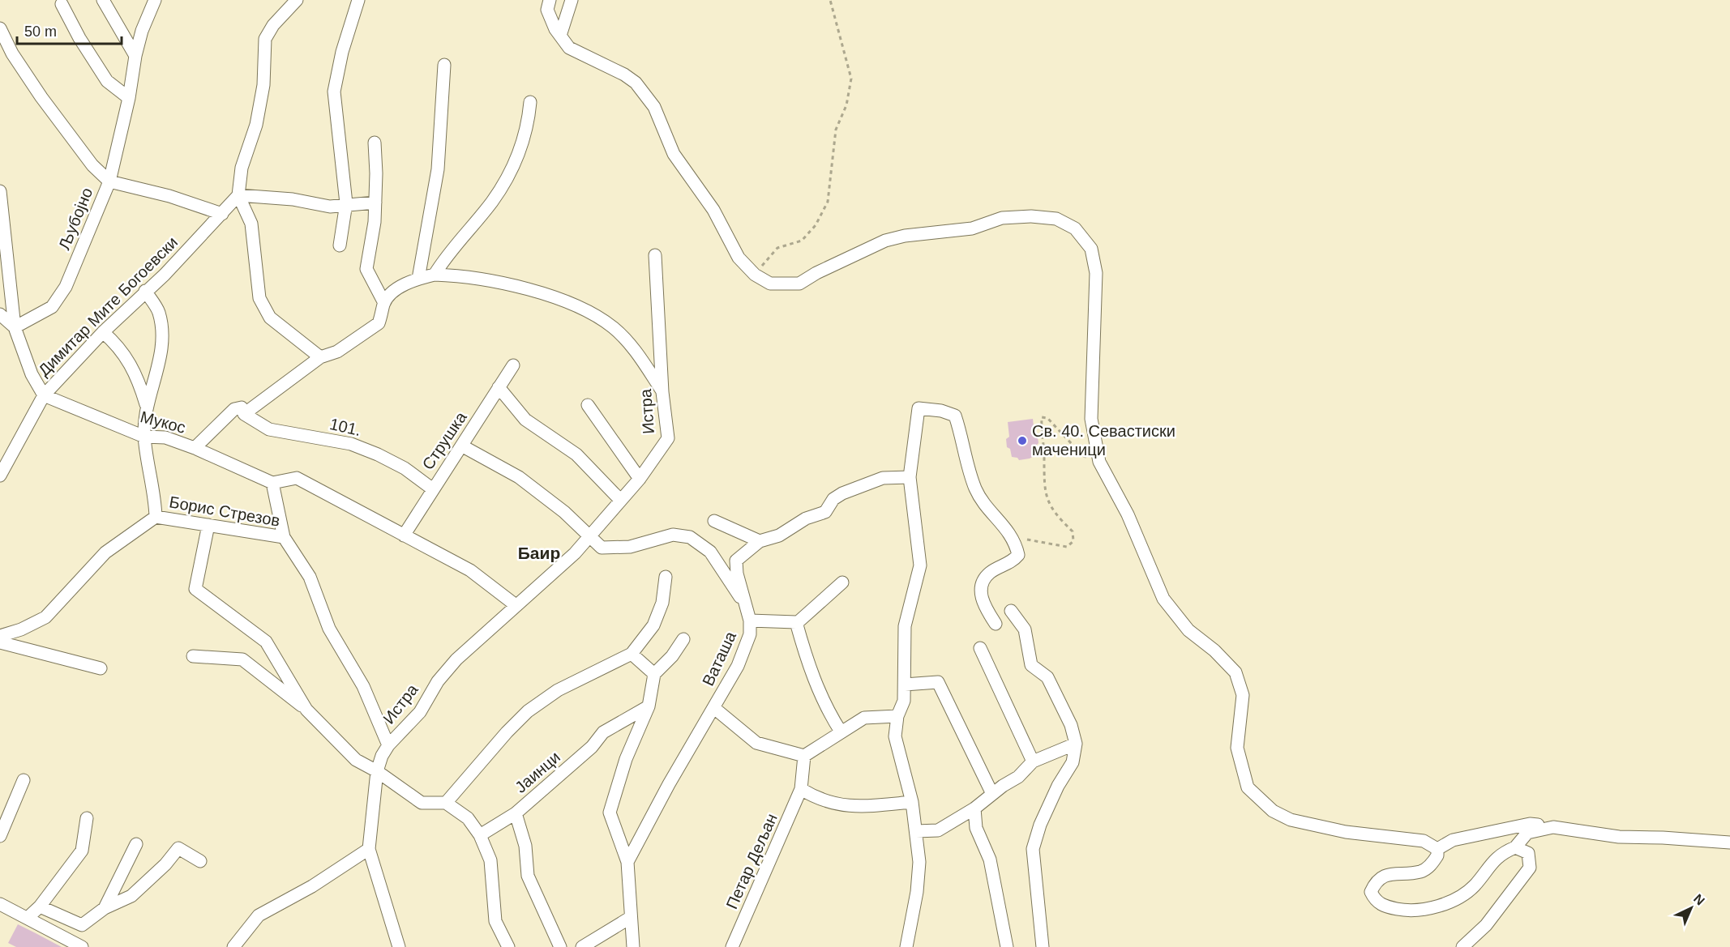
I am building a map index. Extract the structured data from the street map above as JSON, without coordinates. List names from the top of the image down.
{
  "streets": {
    "street": [
      "Љубојно",
      "Димитар Мите Богоевски",
      "Истра",
      "Мукос",
      "101.",
      "Струшка",
      "Борис Стрезов",
      "Ваташа",
      "Јаинци",
      "Петар Дељан"
    ]
  },
  "crossings": [
    ["Димитар Мите Богоевски", "Мукос"],
    ["Истра", "Борис Стрезов"],
    ["101.", "Струшка"]
  ],
  "districts": ["Баир"],
  "places": ["Св. 40. Севастиски маченици"],
  "scale_bar": "50 m",
  "north": "top right"
}
